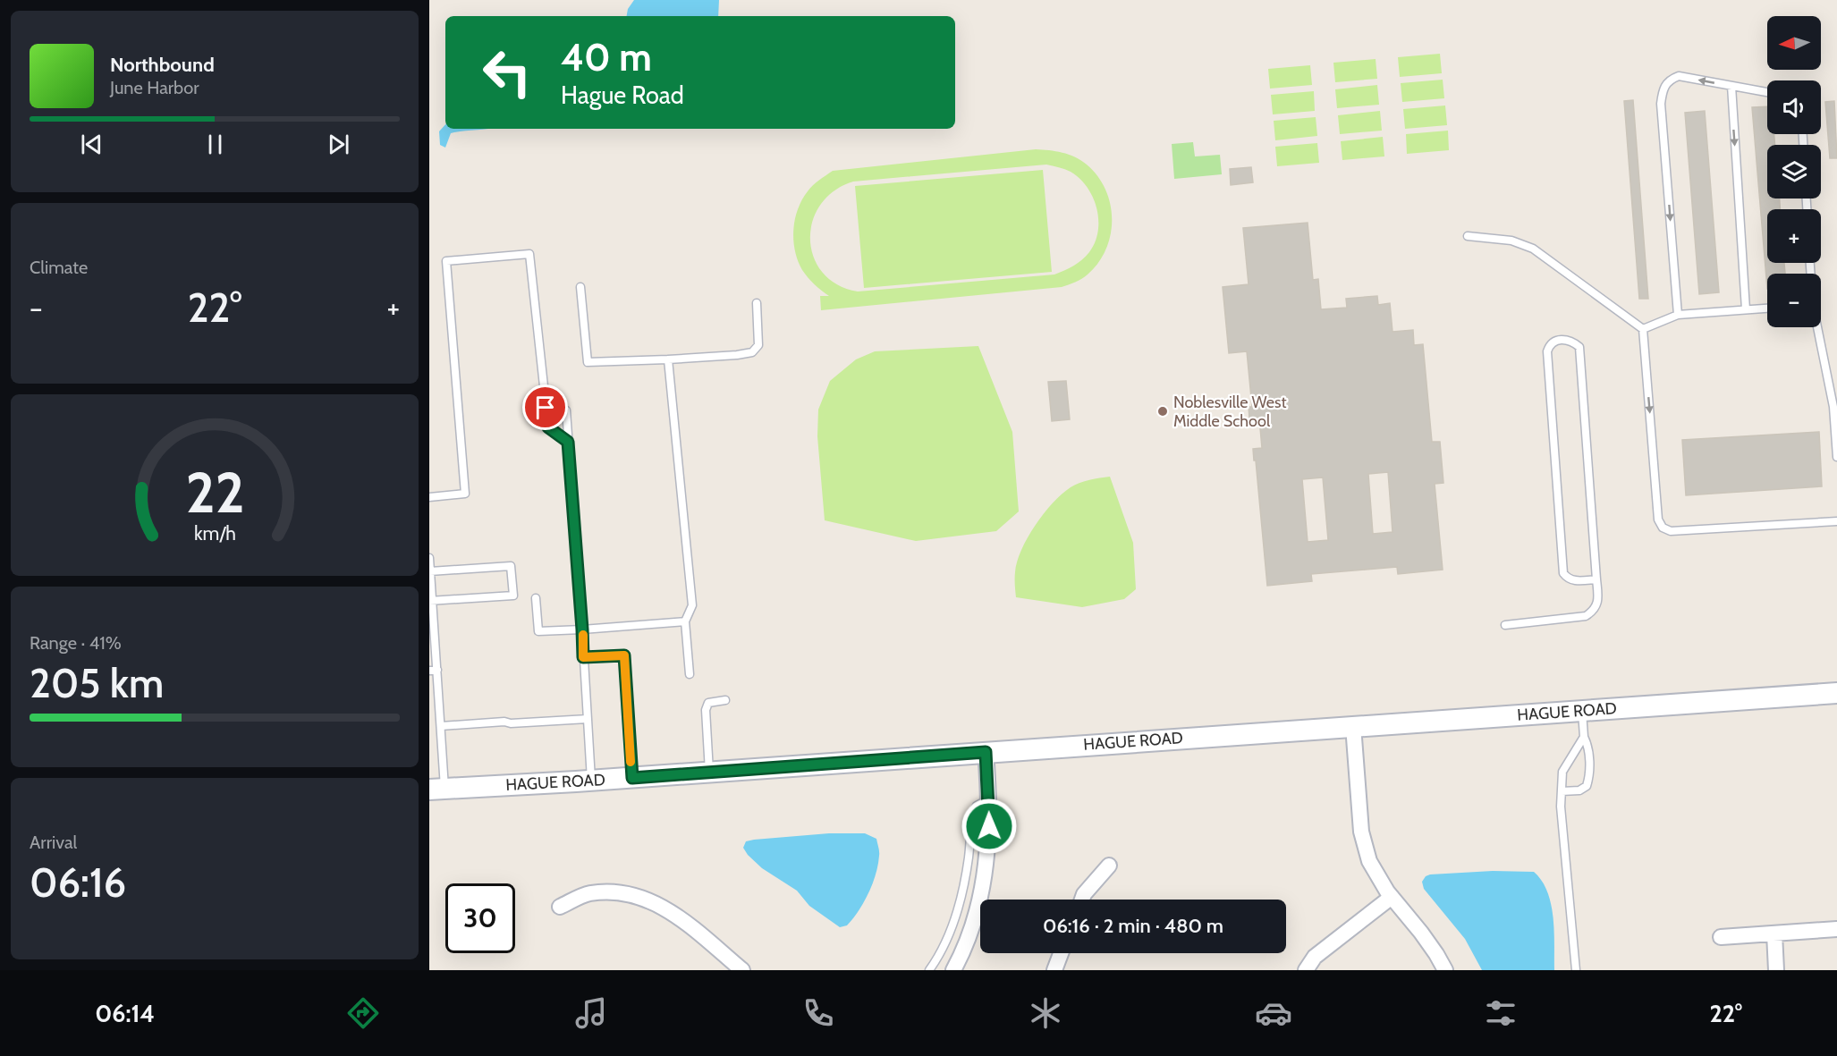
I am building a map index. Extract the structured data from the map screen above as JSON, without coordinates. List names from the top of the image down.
{
  "streets": {
    "main road": ["HAGUE ROAD"]
  },
  "places": ["Noblesville West Middle School"],
  "north": "left",
  "page": {
    "map_buttons": ["+", "−"],
    "turn": ["40 m", "Hague Road"],
    "song": ["Northbound", "June Harbor"],
    "tile": [
      "Climate",
      ["Range · 41%", "205 km"],
      ["Arrival", "06:16"]
    ],
    "heat": ["−", "22°", "+"],
    "limit": "30",
    "trip": "06:16 · 2 min · 480 m",
    "tabs": ["06:14", "22°"],
    "gauge": ["22", "km/h"]
  }
}
